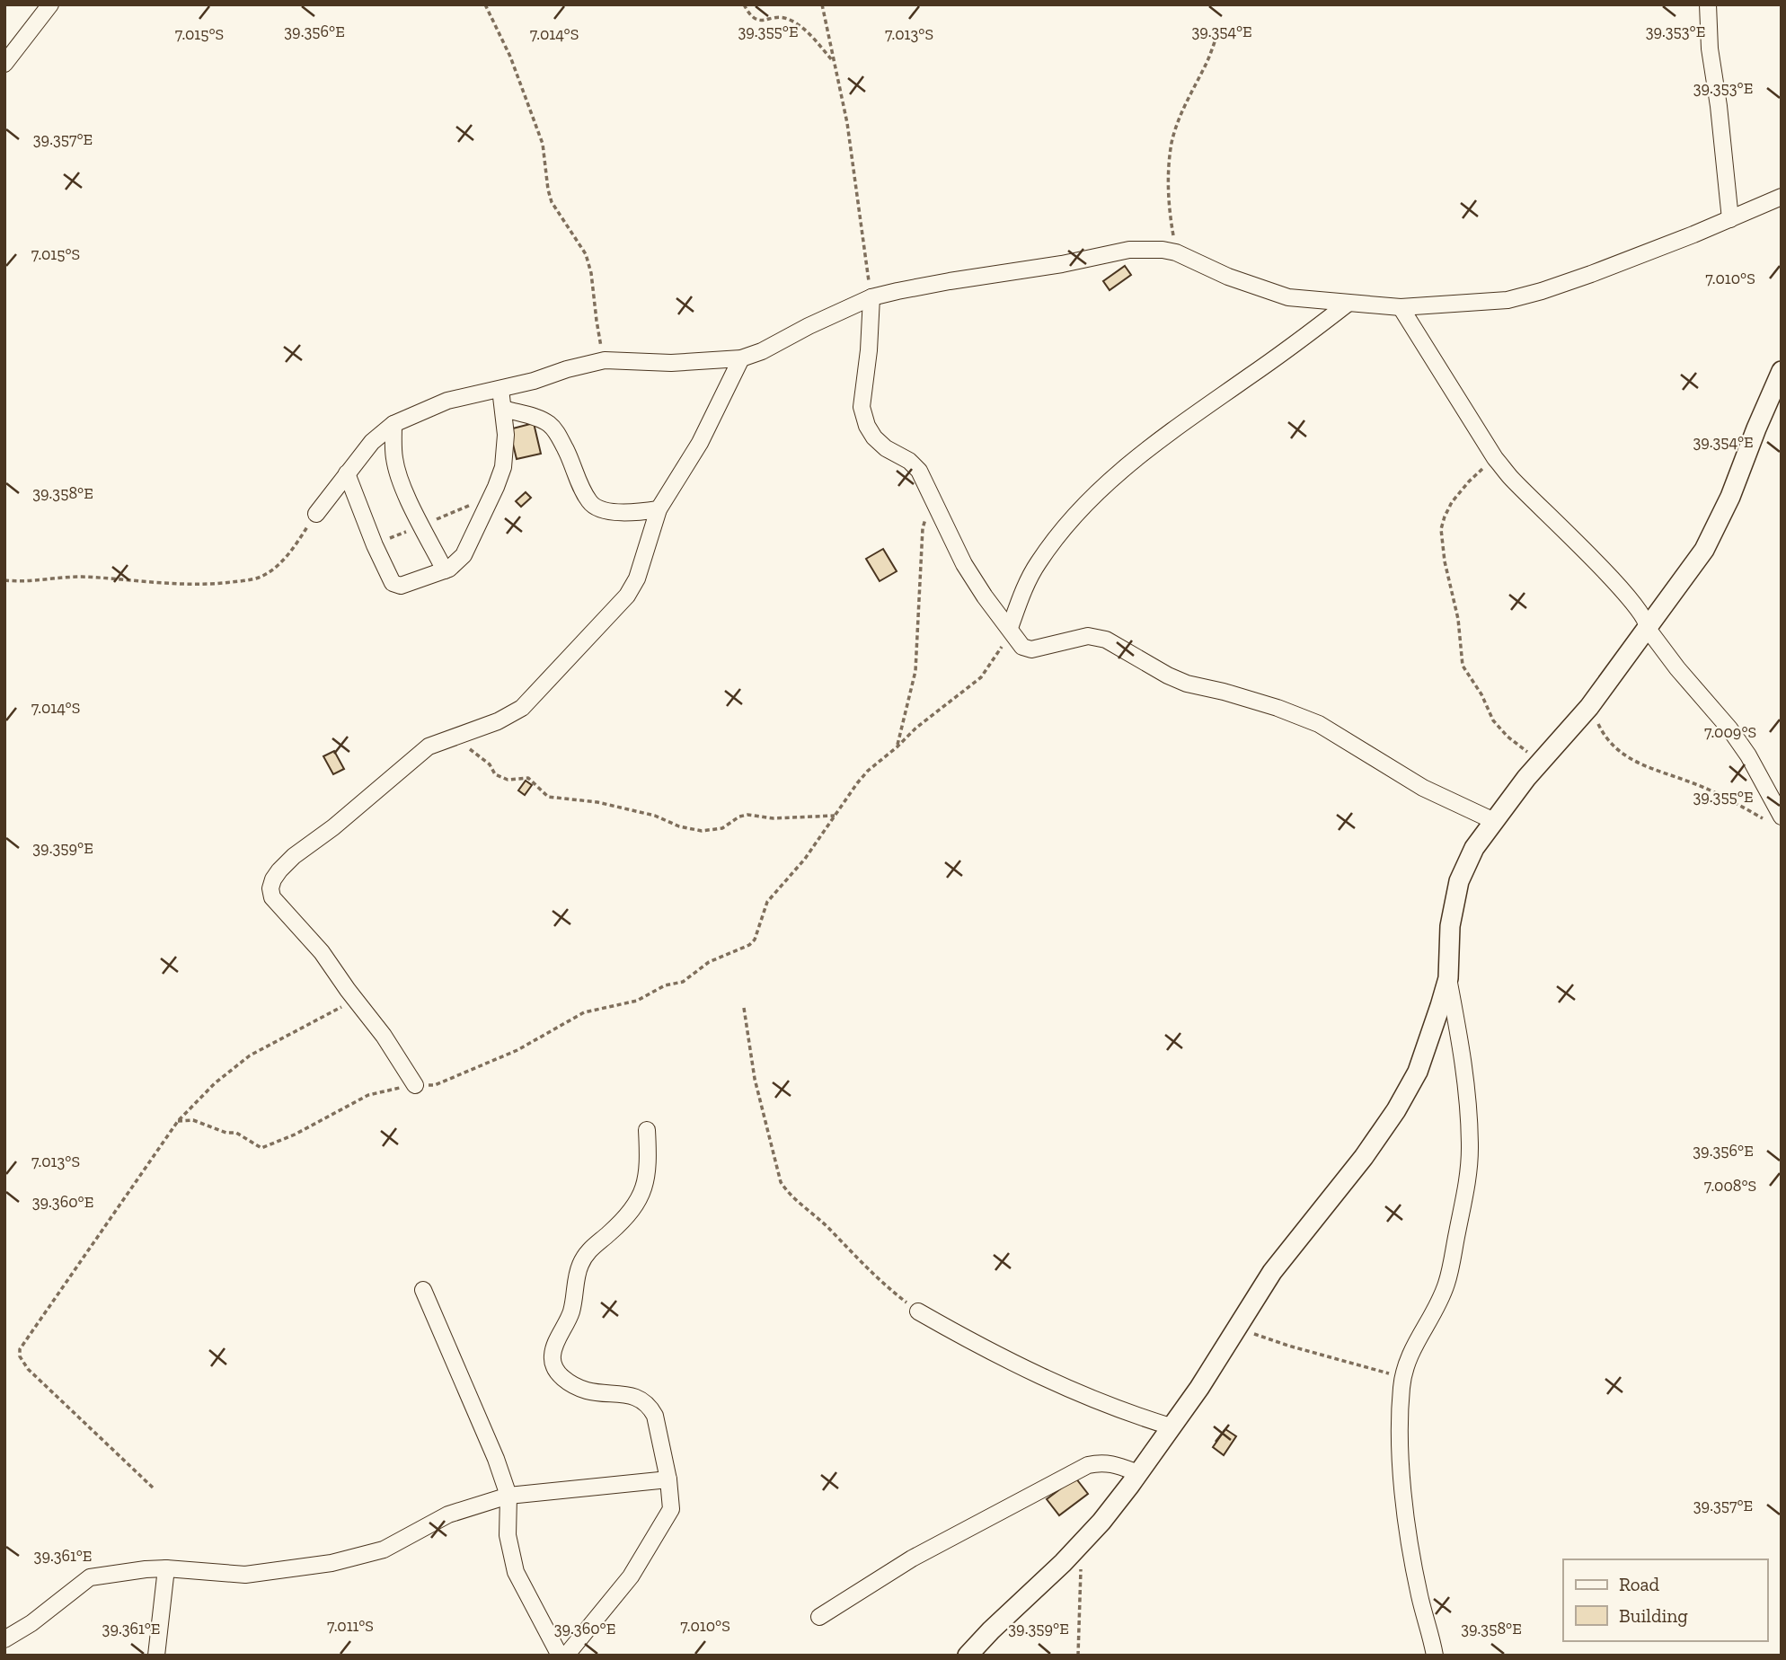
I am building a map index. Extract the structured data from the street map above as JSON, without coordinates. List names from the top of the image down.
{
  "legend": ["Road", "Building"],
  "coordinates": [
    "39.353°E",
    "39.356°E",
    "39.355°E",
    "39.354°E",
    "7.015°S",
    "7.014°S",
    "7.013°S",
    "39.357°E",
    "7.010°S",
    "39.358°E",
    "7.009°S",
    "39.359°E",
    "7.008°S",
    "39.360°E",
    "39.361°E",
    "7.011°S"
  ]
}
